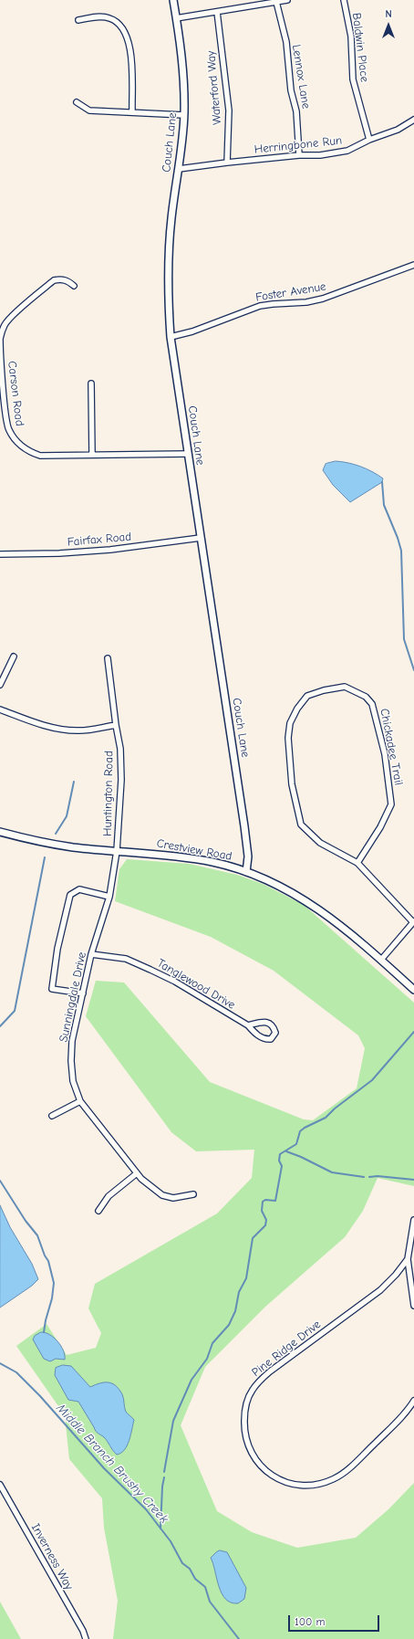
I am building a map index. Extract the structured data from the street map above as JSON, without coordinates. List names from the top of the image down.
{
  "streets": {
    "street": [
      "Baldwin Place",
      "Lennox Lane",
      "Waterford Way",
      "Couch Lane",
      "Herringbone Run",
      "Foster Avenue",
      "Carson Road",
      "Fairfax Road",
      "Chickadee Trail",
      "Huntington Road",
      "Crestview Road",
      "Tanglewood Drive",
      "Sunningdale Drive",
      "Pine Ridge Drive",
      "Inverness Way"
    ]
  },
  "crossings": [
    ["Baldwin Place", "Herringbone Run"],
    ["Lennox Lane", "Herringbone Run"],
    ["Waterford Way", "Herringbone Run"],
    ["Couch Lane", "Herringbone Run"],
    ["Couch Lane", "Foster Avenue"],
    ["Couch Lane", "Carson Road"],
    ["Couch Lane", "Fairfax Road"],
    ["Couch Lane", "Crestview Road"],
    ["Huntington Road", "Crestview Road"],
    ["Huntington Road", "Sunningdale Drive"],
    ["Crestview Road", "Sunningdale Drive"],
    ["Tanglewood Drive", "Sunningdale Drive"]
  ],
  "water": ["Middle Branch Brushy Creek"],
  "scale_bar": "100 m",
  "north": "top"
}
